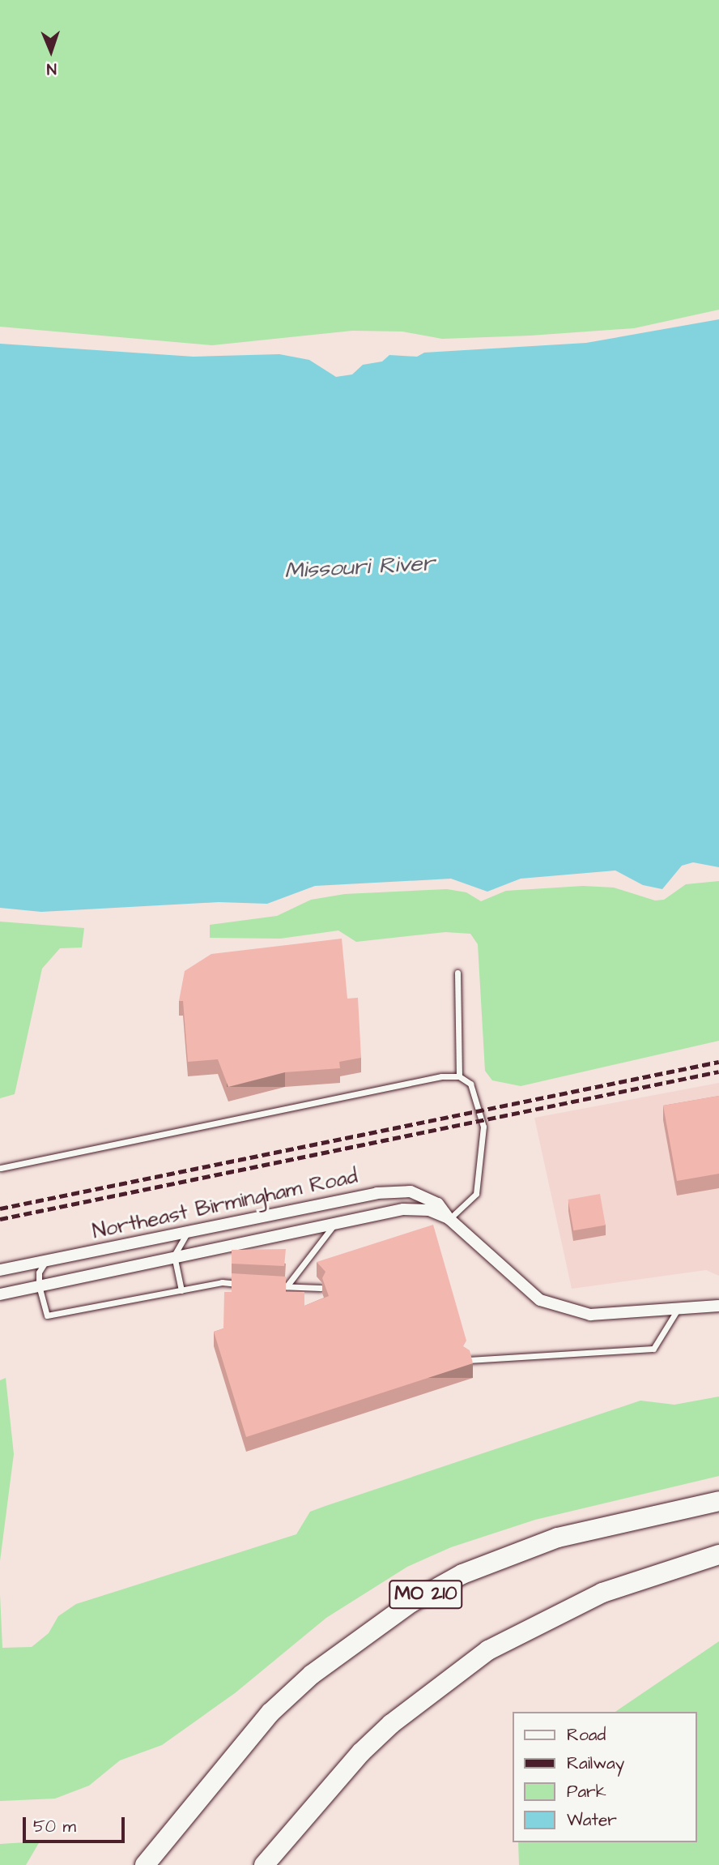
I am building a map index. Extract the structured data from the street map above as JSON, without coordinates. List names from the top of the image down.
{
  "streets": {
    "highway": ["MO 210"],
    "street": ["Northeast Birmingham Road"]
  },
  "water": ["Missouri River"],
  "legend": [
    "Road",
    "Railway",
    "Park",
    "Water"
  ],
  "scale_bar": "50 m",
  "north": "bottom"
}
